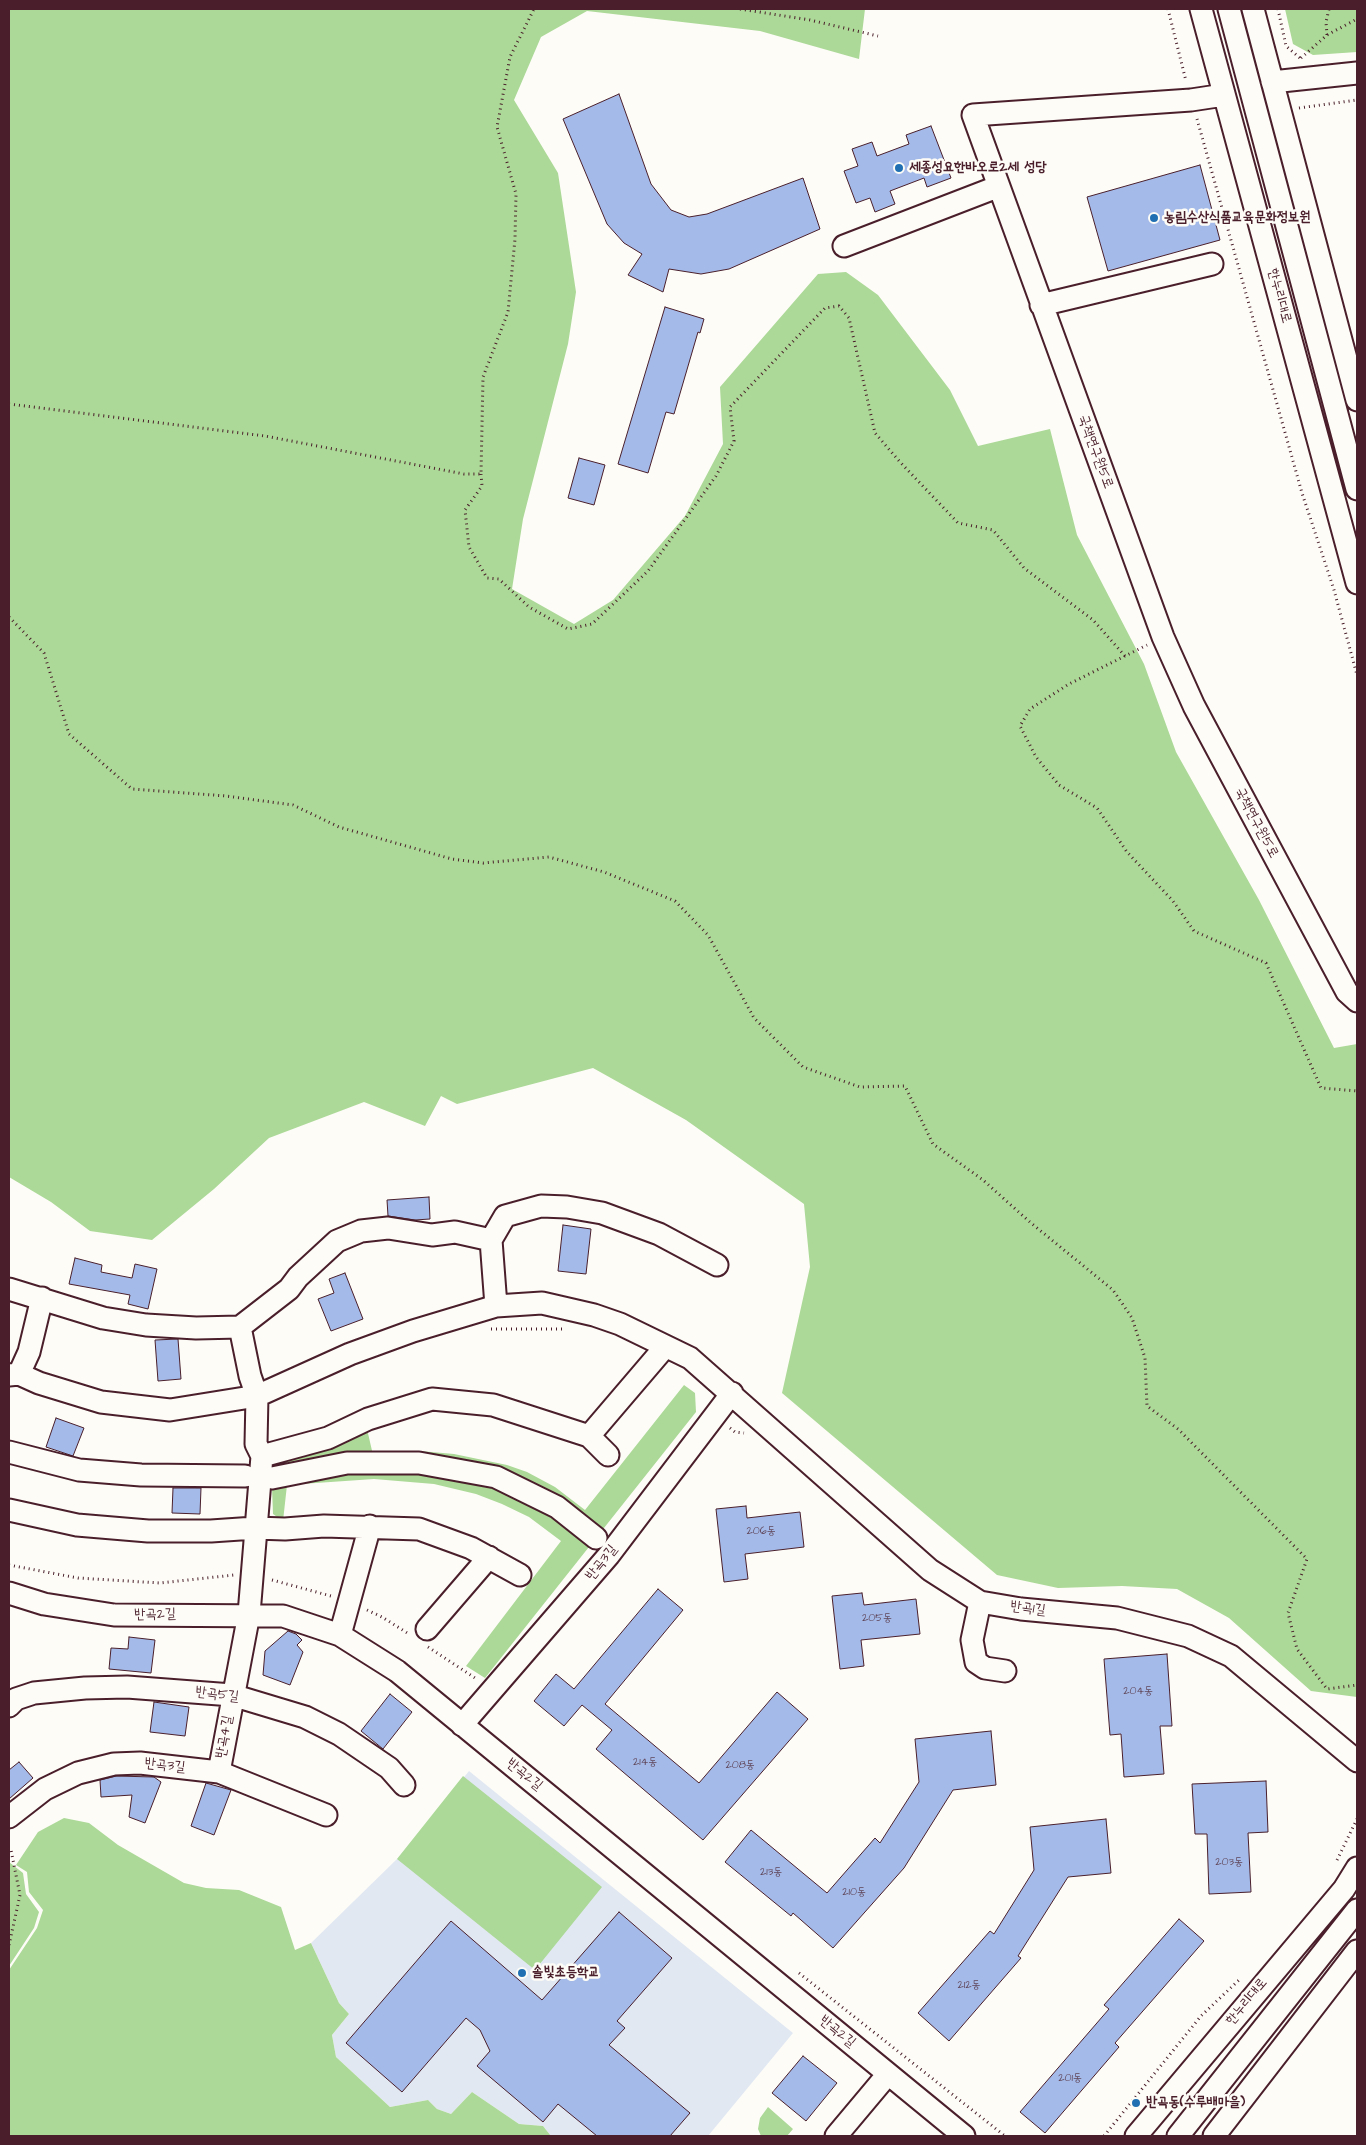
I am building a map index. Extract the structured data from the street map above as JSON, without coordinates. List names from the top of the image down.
{
  "streets": {
    "street": [
      "한누리대로",
      "국책연구원5로",
      "반곡3길",
      "반곡1길",
      "반곡2길",
      "반곡5길",
      "반곡4길"
    ]
  },
  "crossings": [
    ["한누리대로", "국책연구원5로"],
    ["반곡3길", "반곡1길"],
    ["반곡3길", "반곡2길"],
    ["반곡3길", "반곡4길"],
    ["반곡1길", "반곡4길"],
    ["반곡2길", "반곡4길"],
    ["반곡5길", "반곡4길"]
  ],
  "places": [
    "세종성요한바오로2세 성당",
    "농림수산식품교육문화정보원",
    "솔빛초등학교",
    "반곡동(수루배마을)"
  ],
  "house_numbers": [
    "206동",
    "205동",
    "204동",
    "214동",
    "208동",
    "203동",
    "213동",
    "210동",
    "212동",
    "201동"
  ]
}
